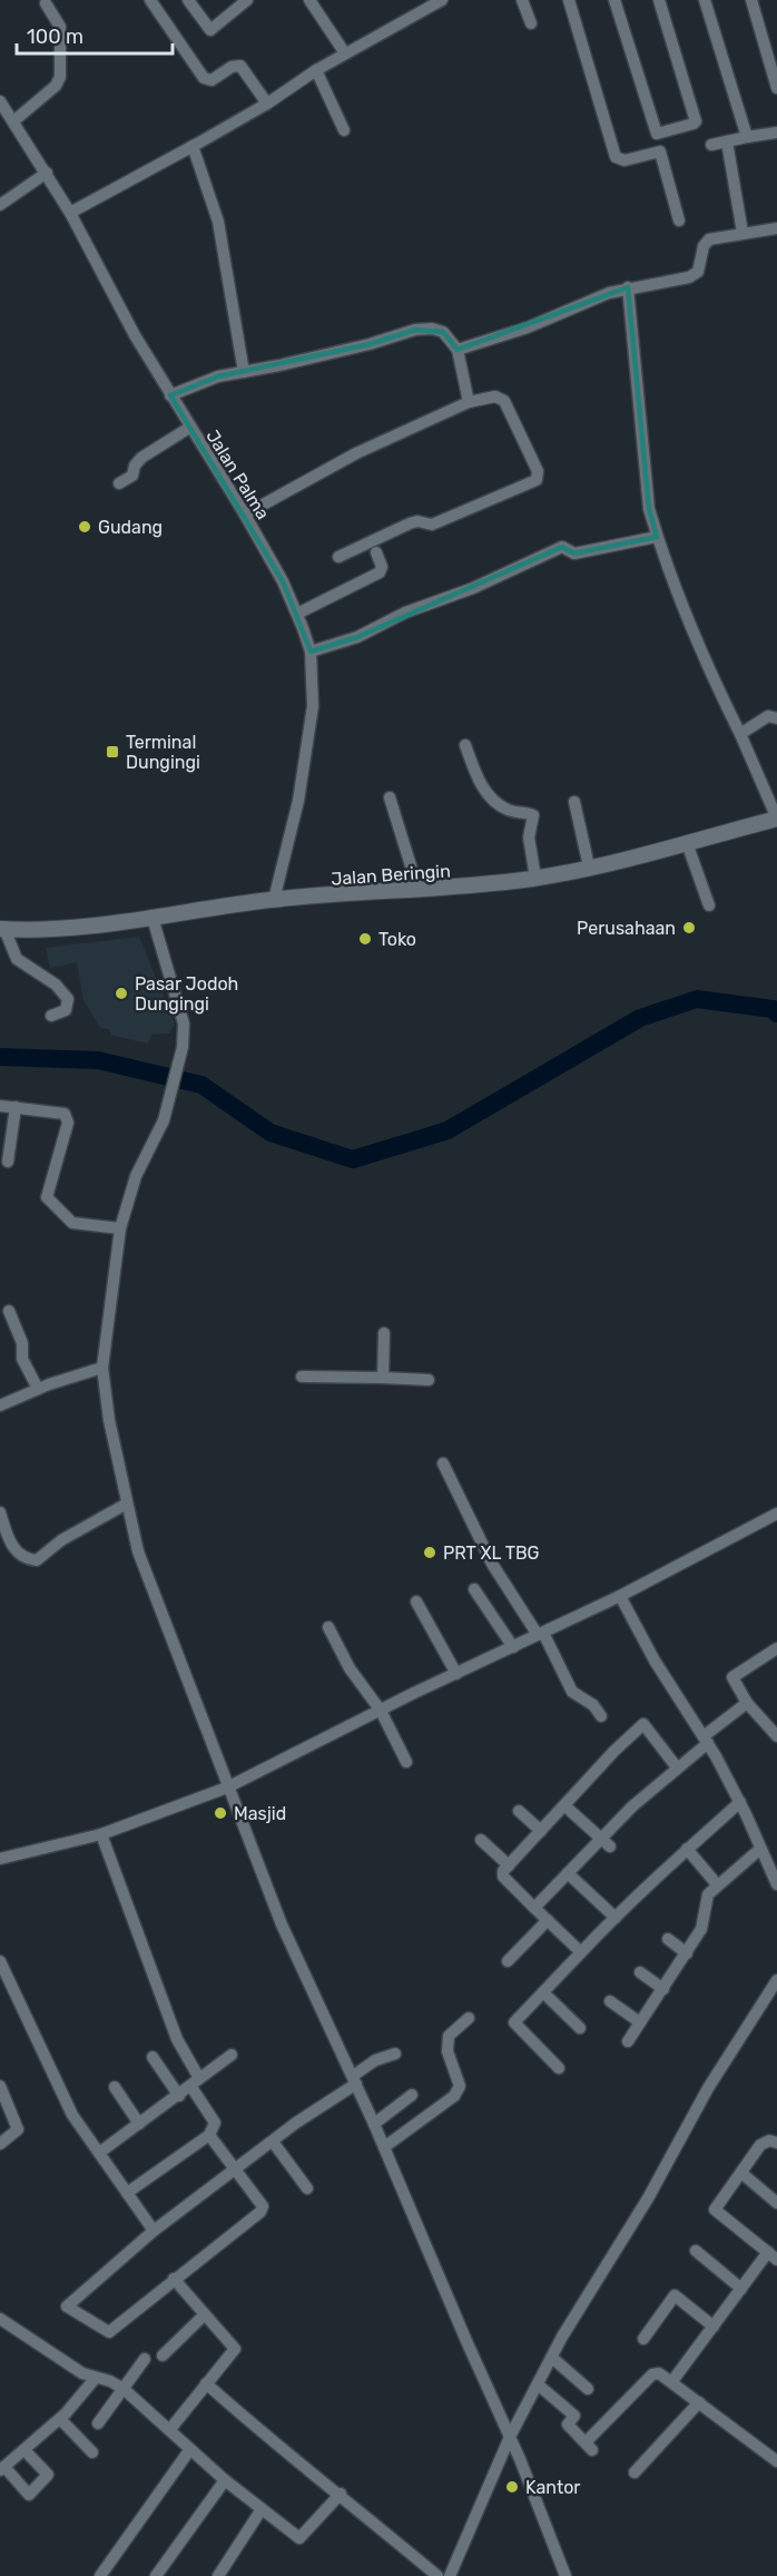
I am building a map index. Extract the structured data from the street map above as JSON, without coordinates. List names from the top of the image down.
{
  "streets": {
    "street": ["Jalan Palma", "Jalan Beringin"]
  },
  "crossings": [
    ["Jalan Palma", "Jalan Beringin"]
  ],
  "places": {
    "other": [
      "Gudang",
      "Perusahaan",
      "Toko",
      "Pasar Jodoh Dungingi",
      "PRT XL TBG",
      "Masjid",
      "Kantor"
    ],
    "transit": ["Terminal Dungingi"]
  },
  "scale_bar": "100 m"
}
